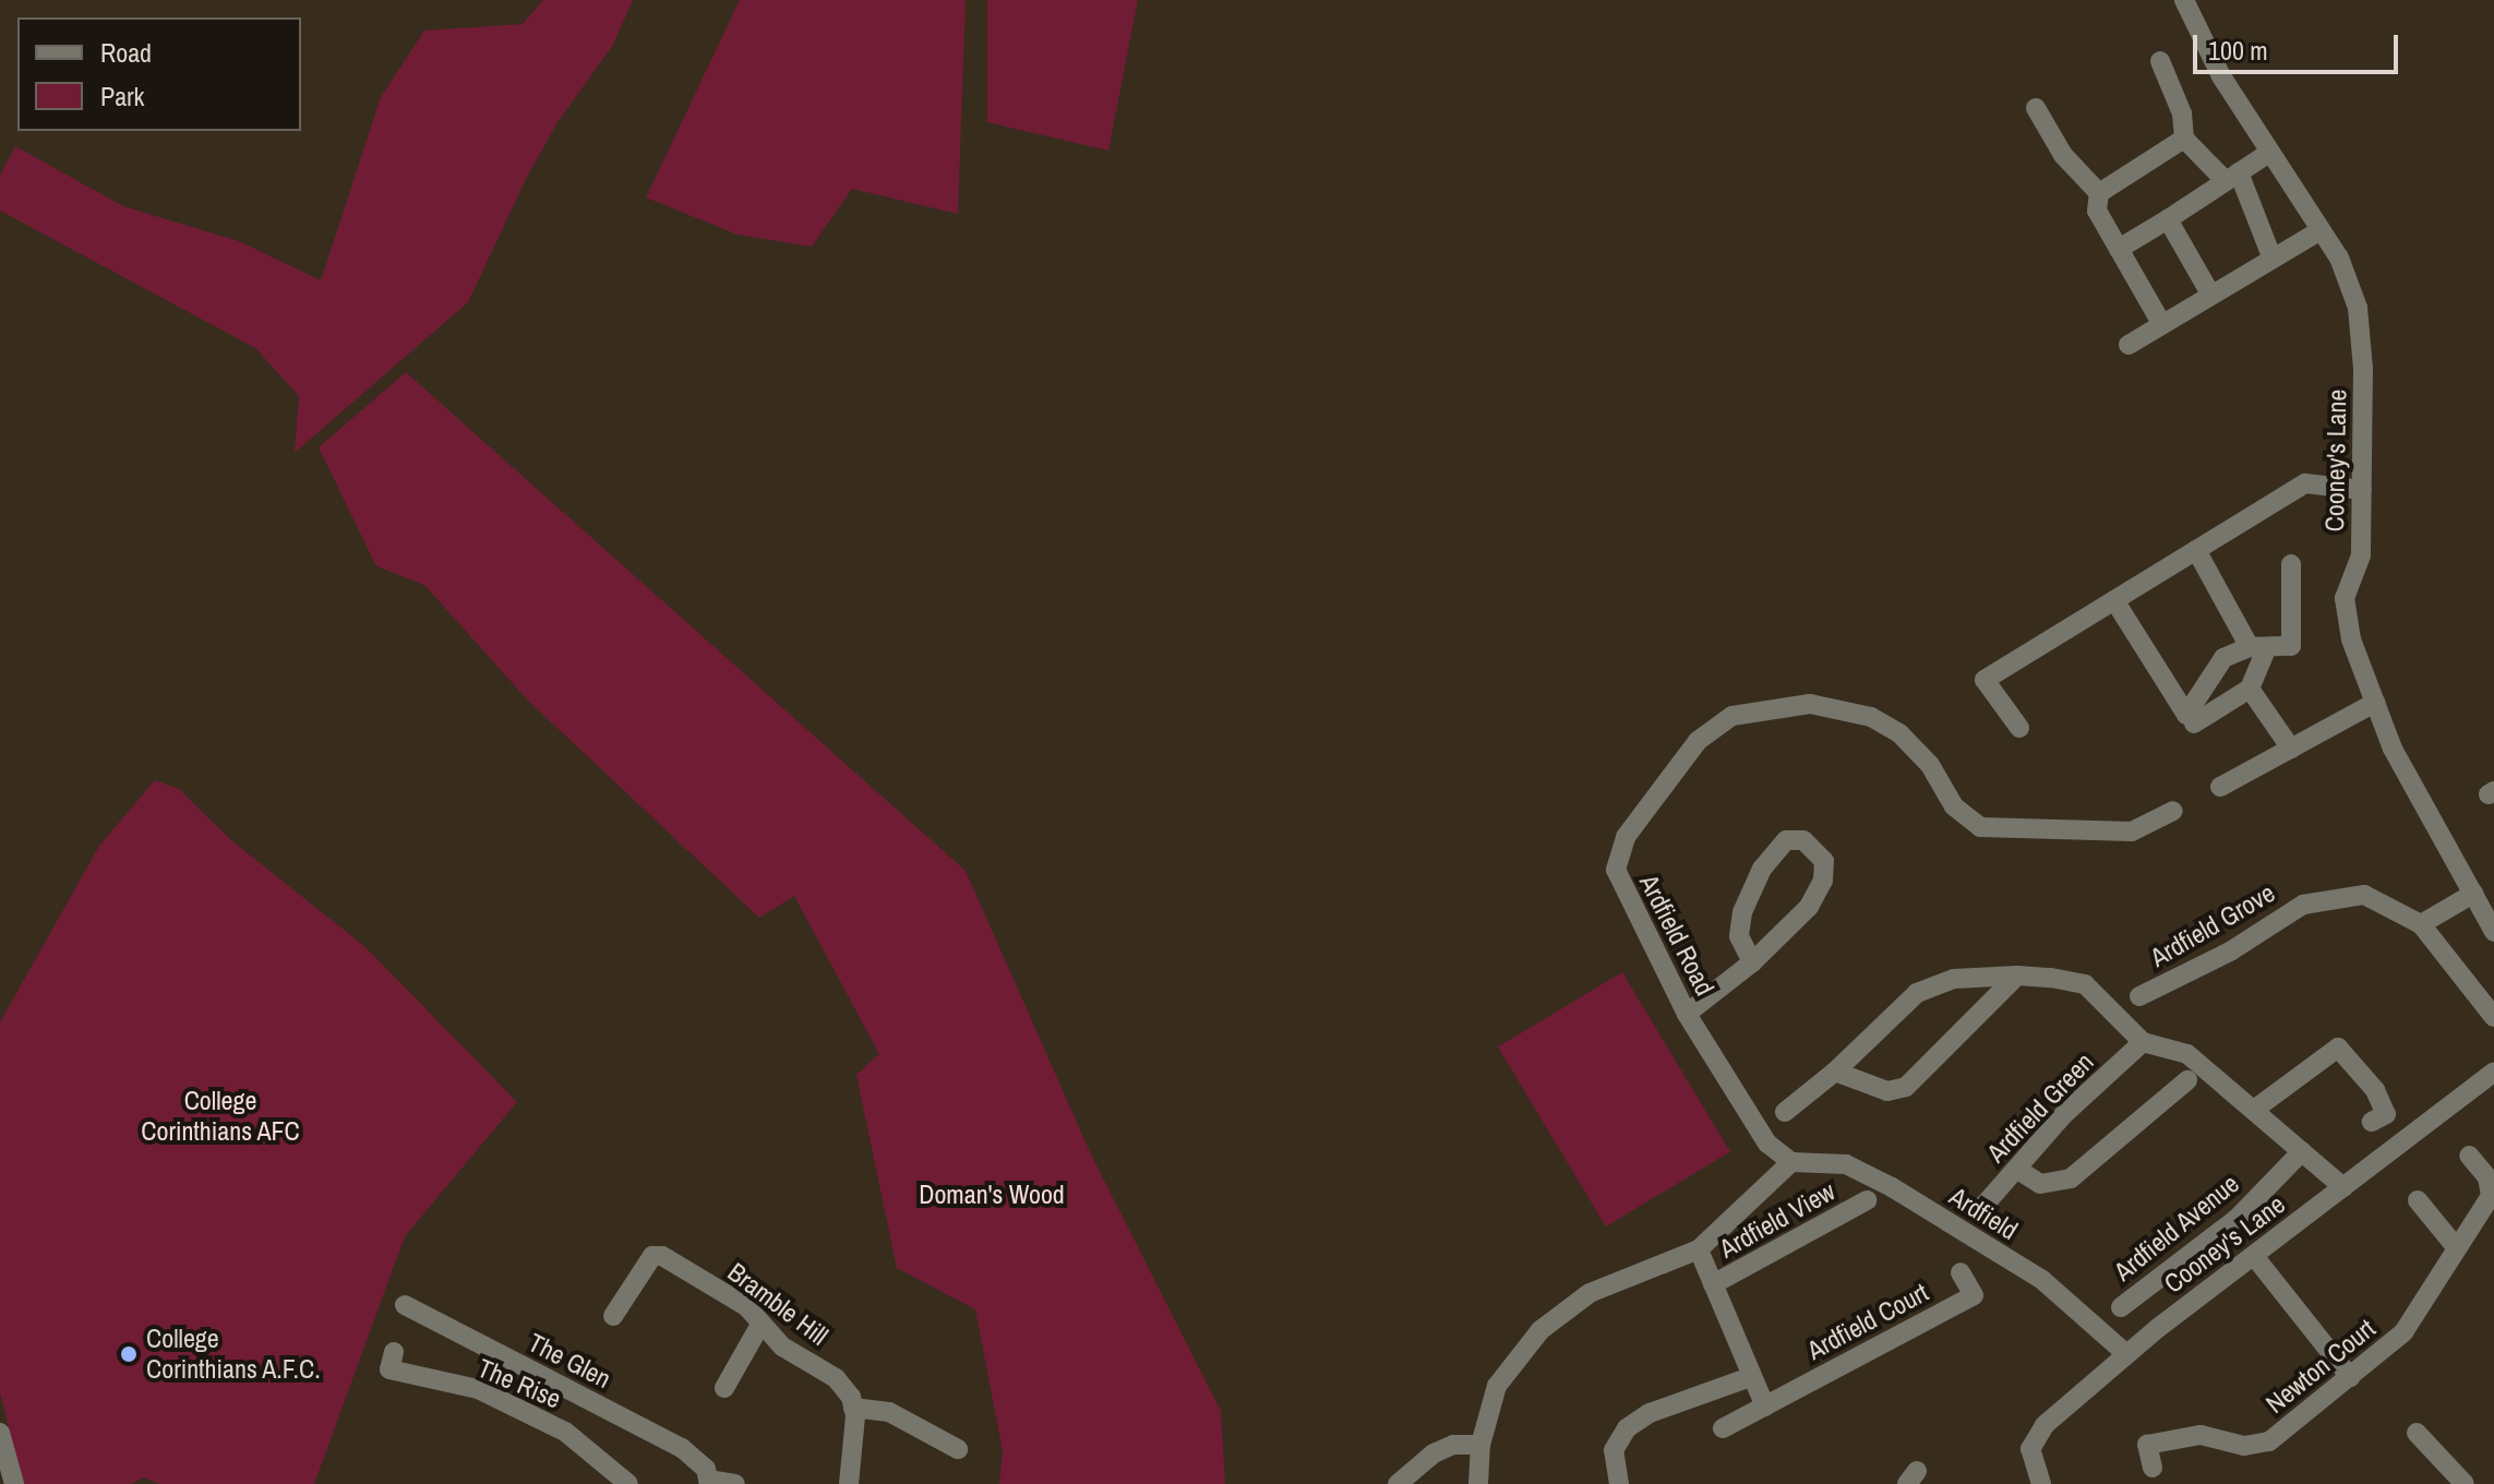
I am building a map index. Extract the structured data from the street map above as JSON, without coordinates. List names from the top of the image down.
{
  "streets": {
    "street": [
      "Cooney's Lane",
      "Ardfield Grove",
      "Ardfield Road",
      "Ardfield Green",
      "Ardfield",
      "Ardfield View",
      "Ardfield Avenue",
      "Bramble Hill",
      "Ardfield Court",
      "The Glen",
      "Newton Court",
      "The Rise"
    ]
  },
  "crossings": [
    ["Cooney's Lane", "Ardfield"],
    ["Ardfield Road", "Ardfield"]
  ],
  "parks": ["College Corinthians AFC", "Doman's Wood"],
  "places": ["College Corinthians A.F.C."],
  "legend": ["Road", "Park"],
  "scale_bar": "100 m"
}
